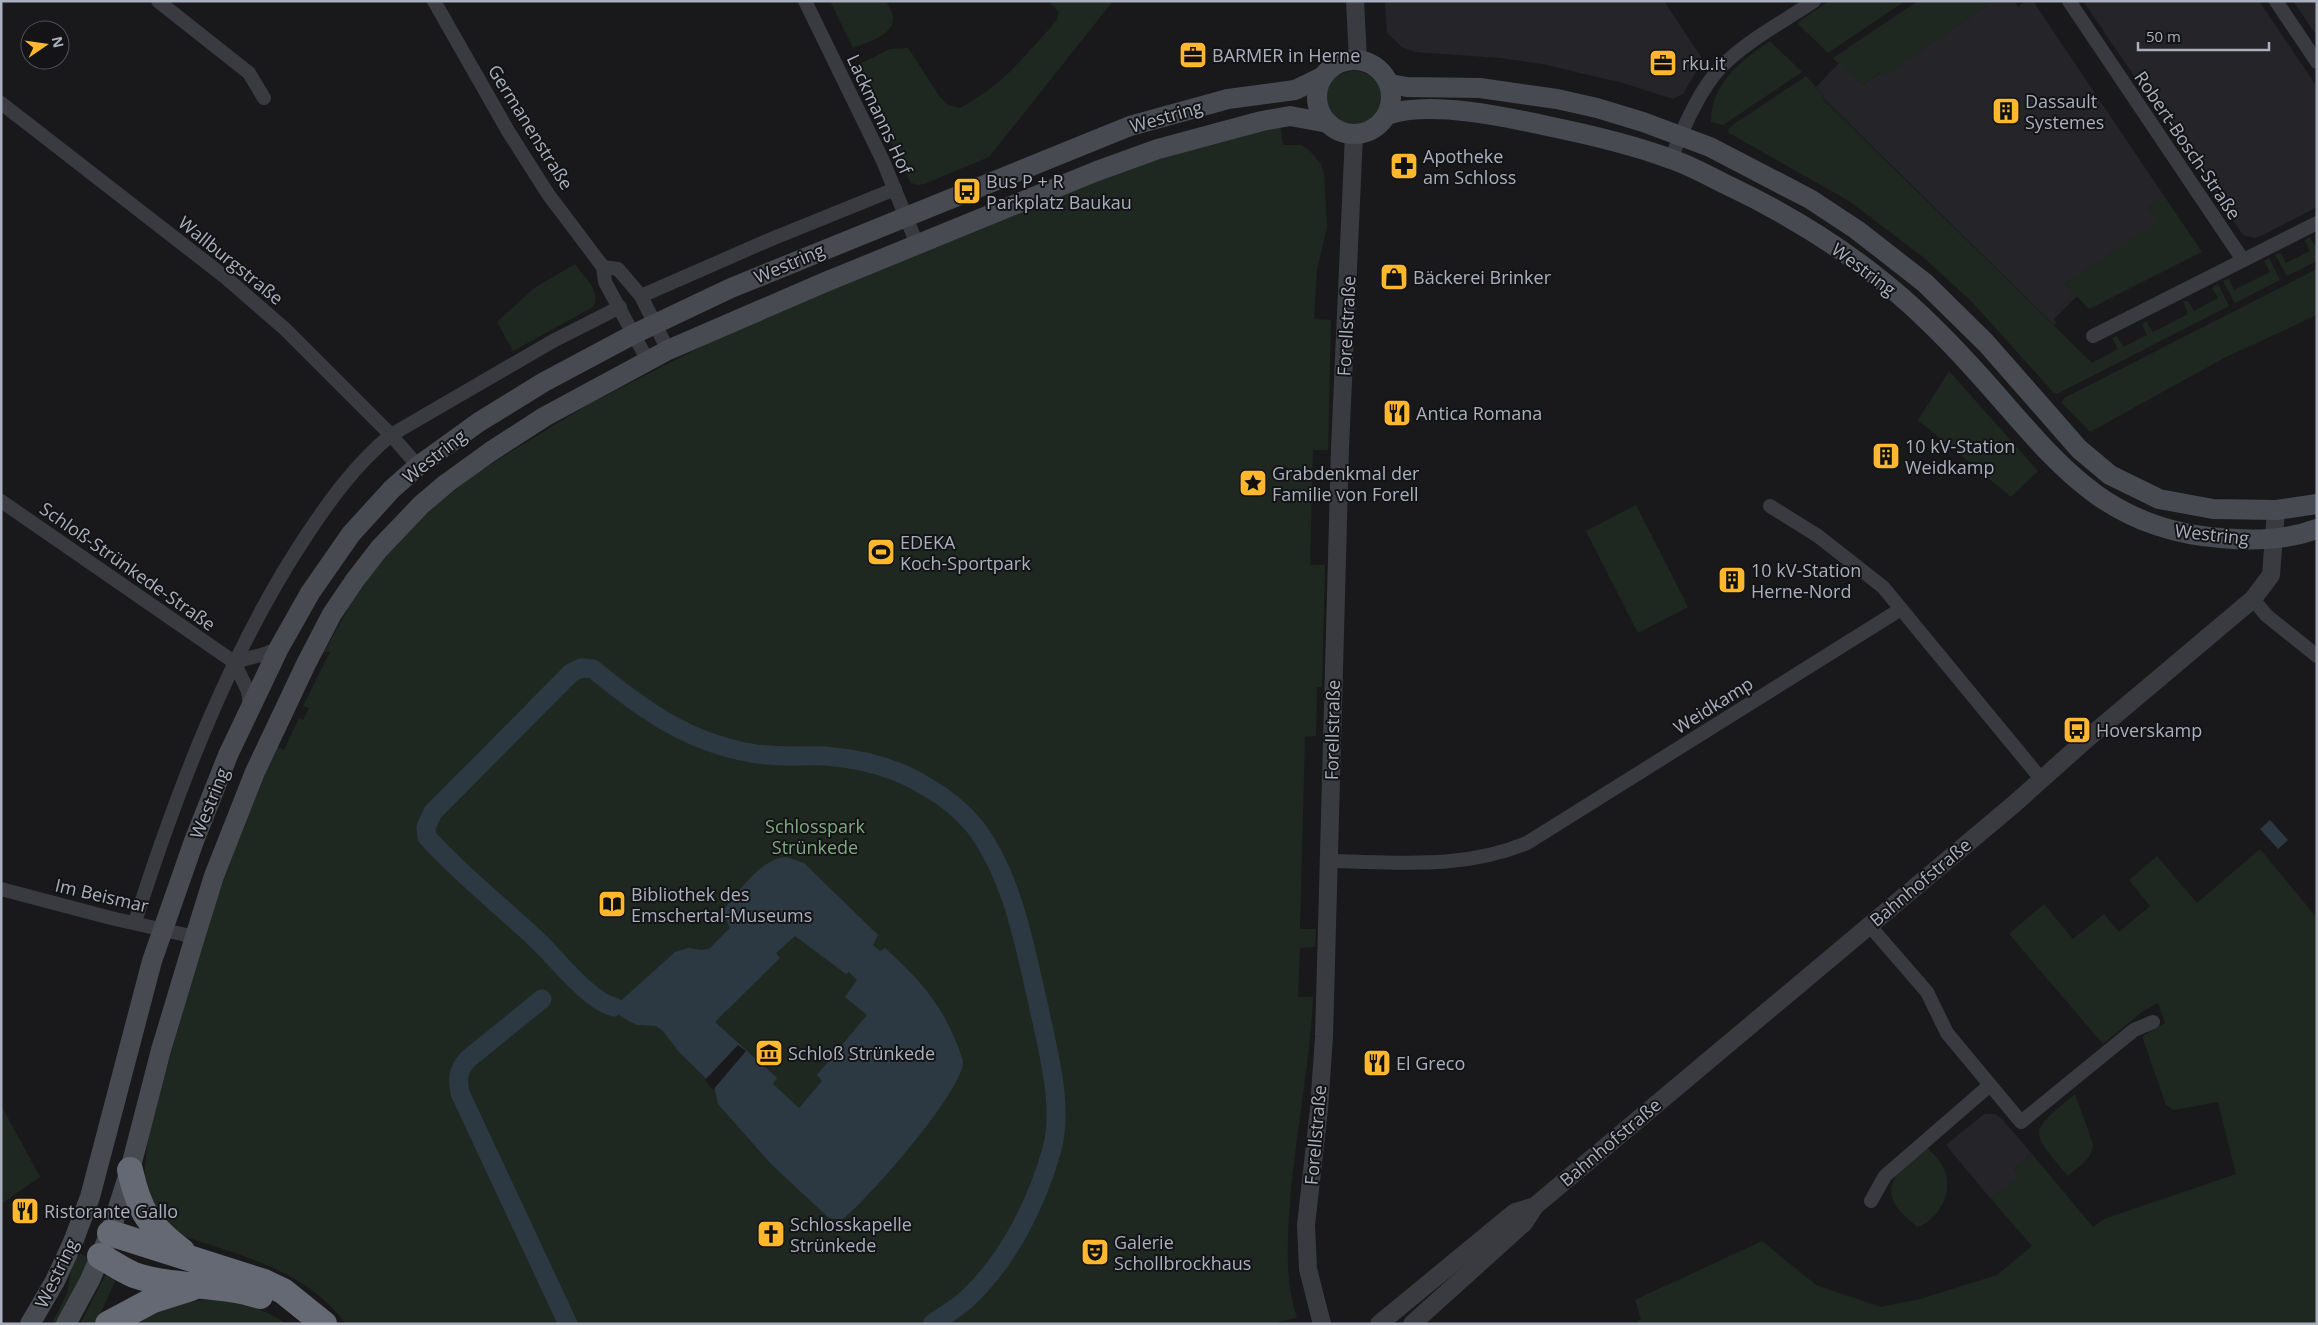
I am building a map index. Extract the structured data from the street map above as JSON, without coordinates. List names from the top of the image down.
{
  "streets": {
    "main road": ["Westring"],
    "street": [
      "Lackmanns Hof",
      "Germanenstraße",
      "Robert-Bosch-Straße",
      "Wallburgstraße",
      "Forellstraße",
      "Schloß-Strünkede-Straße",
      "Weidkamp",
      "Bahnhofstraße",
      "Im Beismar"
    ]
  },
  "crossings": [
    ["Lackmanns Hof", "Westring"],
    ["Westring", "Germanenstraße"],
    ["Westring", "Wallburgstraße"],
    ["Westring", "Forellstraße"],
    ["Westring", "Schloß-Strünkede-Straße"],
    ["Westring", "Bahnhofstraße"],
    ["Westring", "Im Beismar"],
    ["Forellstraße", "Weidkamp"]
  ],
  "parks": ["Schlosspark Strünkede"],
  "places": {
    "office": ["BARMER in Herne", "rku.it"],
    "building": ["Dassault Systemes", "10 kV-Station Weidkamp", "10 kV-Station Herne-Nord"],
    "pharmacy": ["Apotheke am Schloss"],
    "bus stop": ["Bus P + R Parkplatz Baukau", "Hoverskamp"],
    "shop": ["Bäckerei Brinker"],
    "restaurant": ["Antica Romana", "El Greco", "Ristorante Gallo"],
    "place": ["Grabdenkmal der Familie von Forell"],
    "sports": ["EDEKA Koch-Sportpark"],
    "library": ["Bibliothek des Emschertal-Museums"],
    "museum": ["Schloß Strünkede"],
    "church": ["Schlosskapelle Strünkede"],
    "theatre": ["Galerie Schollbrockhaus"]
  },
  "scale_bar": "50 m",
  "north": "right"
}
